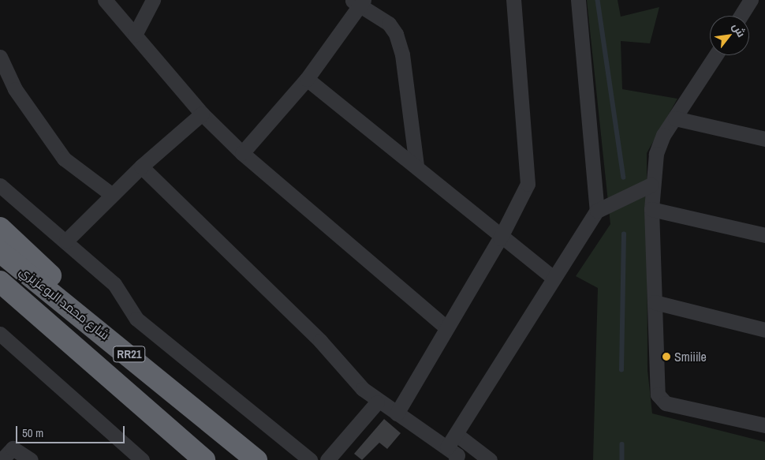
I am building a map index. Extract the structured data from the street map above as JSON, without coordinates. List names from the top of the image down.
{
  "streets": {
    "highway": ["شارع محمد البوعزيزي", "RR21"]
  },
  "places": ["Smiiile"],
  "scale_bar": "50 m",
  "north": "top right"
}
